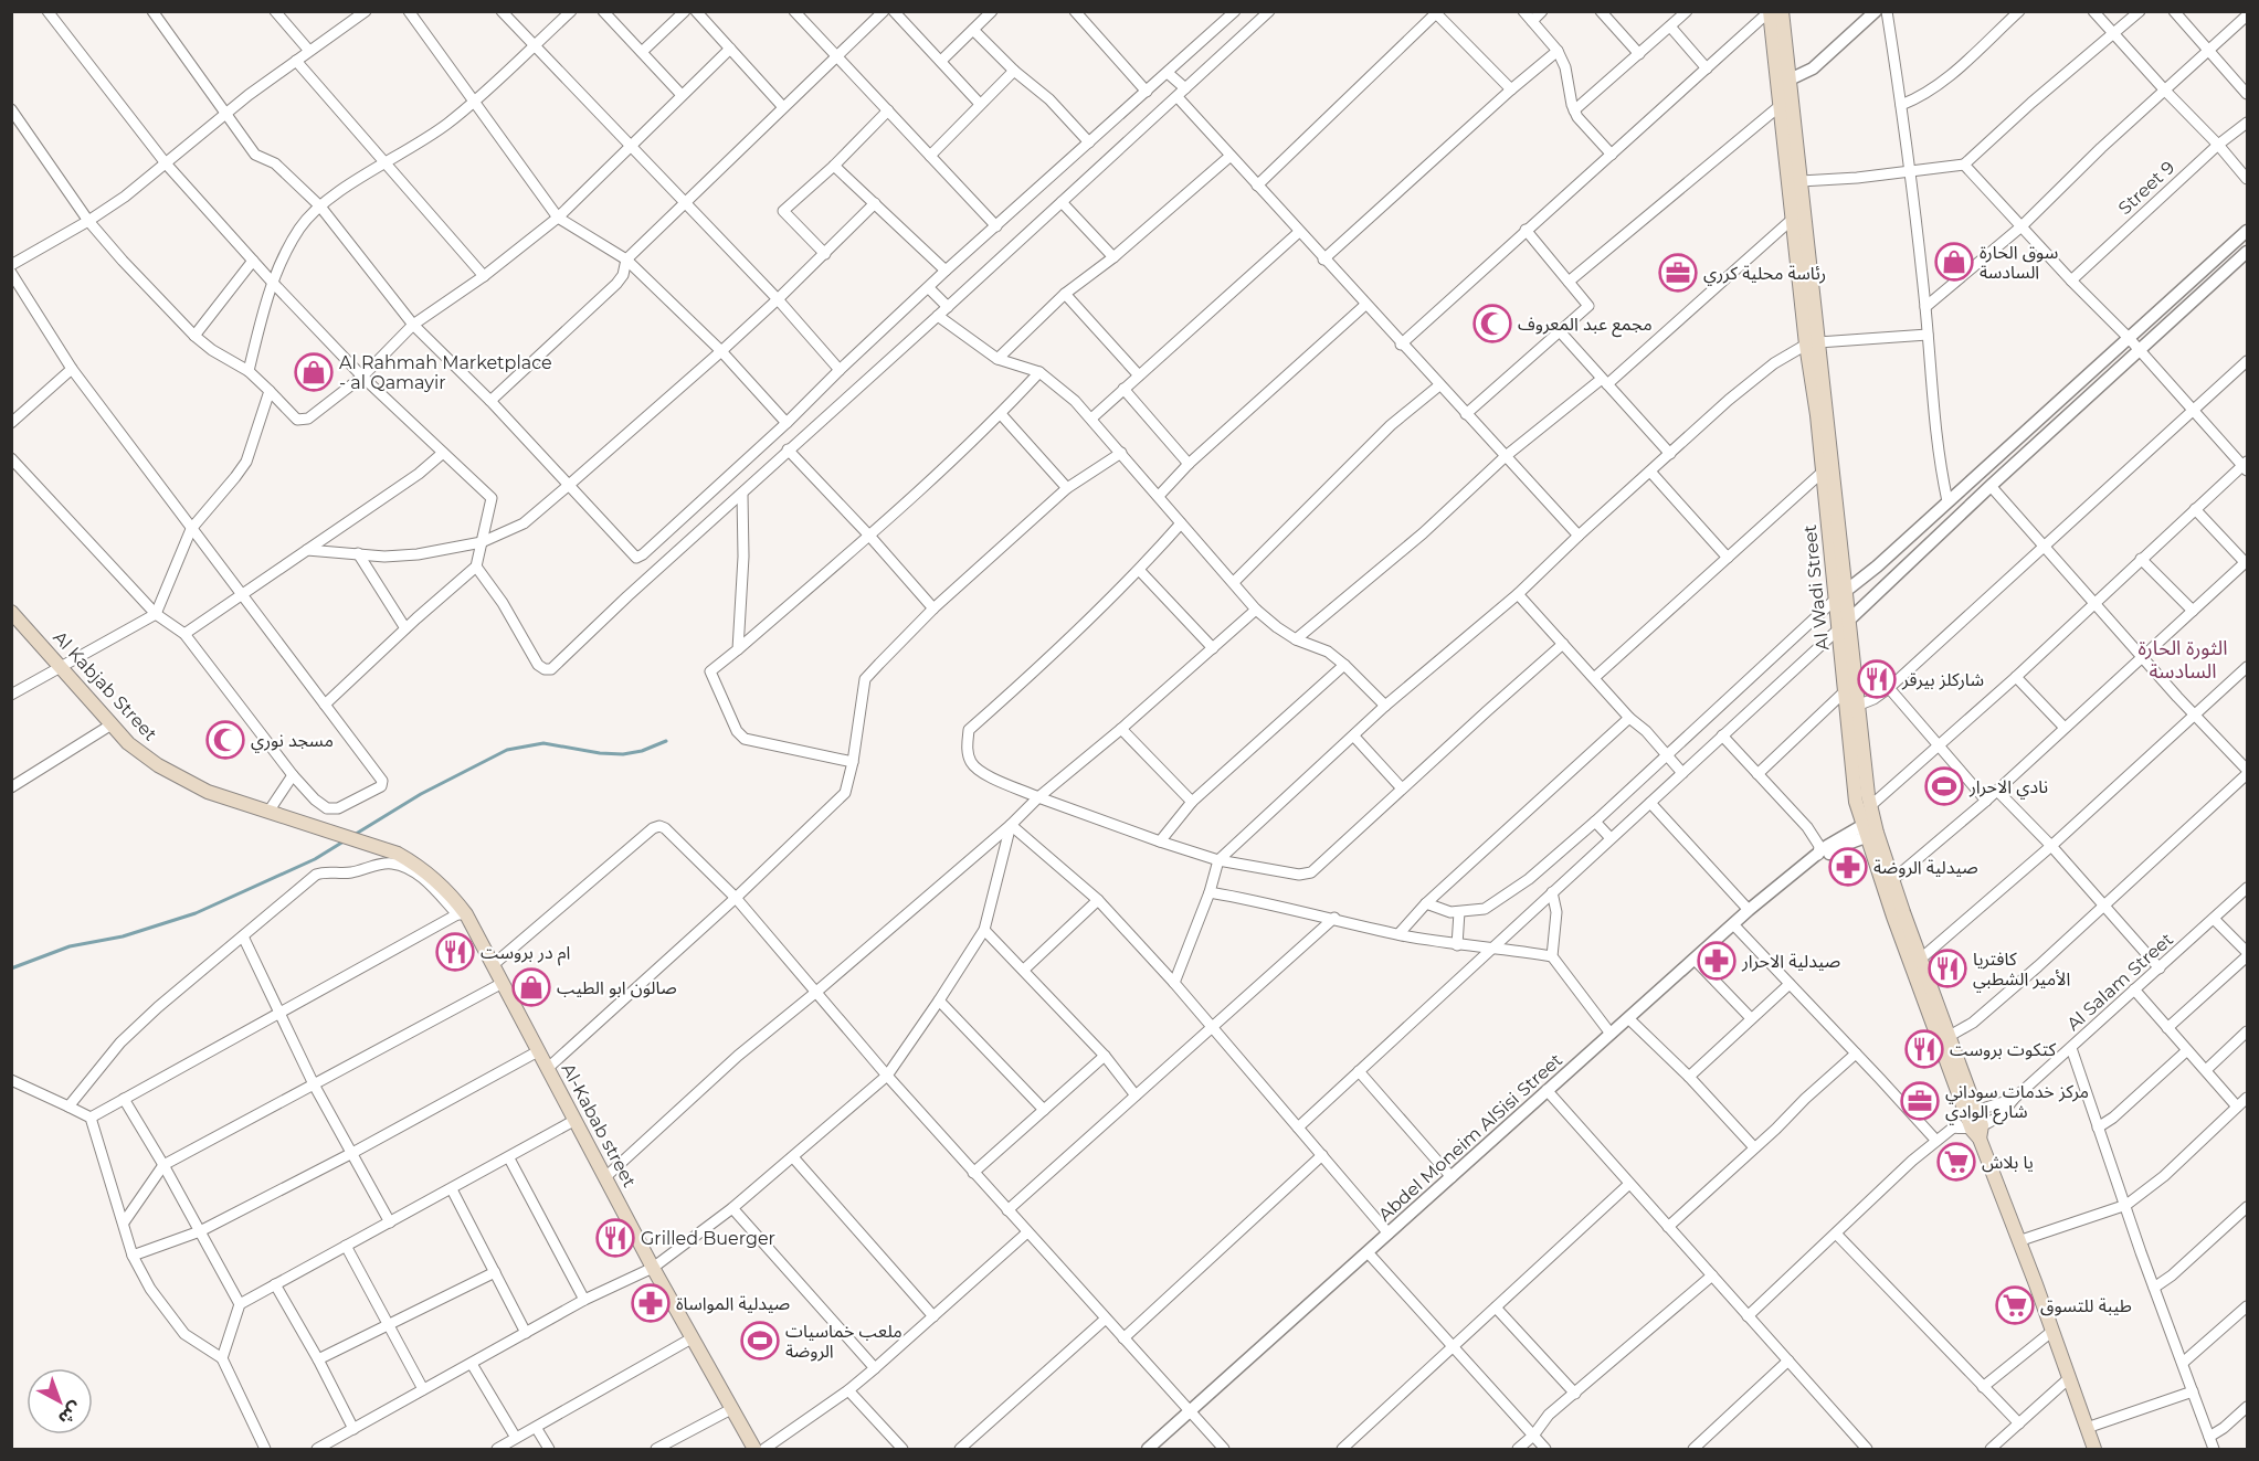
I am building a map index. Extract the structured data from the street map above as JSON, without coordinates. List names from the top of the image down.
{
  "streets": {
    "main road": ["Al Wadi Street", "Al Kabjab Street", "Al-Kabab street"],
    "street": ["Street 9", "Al Salam Street", "Abdel Moneim AlSisi Street"]
  },
  "crossings": [
    ["Al Wadi Street", "Al Salam Street"],
    ["Al Wadi Street", "Abdel Moneim AlSisi Street"],
    ["Al Kabjab Street", "Al-Kabab street"]
  ],
  "districts": ["الثورة الحارة السادسة"],
  "places": {
    "shop": ["سوق الحارة السادسة", "Al Rahmah Marketplace - al Qamayir", "صالون ابو الطيب"],
    "office": ["رئاسة محلية كرري", "مركز خدمات سوداني شارع الوادي"],
    "mosque": ["مجمع عبد المعروف", "مسجد نوري"],
    "restaurant": [
      "شاركلز بيرقر",
      "ام در بروست",
      "كافتريا الأمير الشطبي",
      "كتكوت بروست",
      "Grilled Buerger"
    ],
    "sports": ["نادي الاحرار", "ملعب خماسيات الروضة"],
    "pharmacy": ["صيدلية الروضة", "صيدلية الاحرار", "صيدلية المواساة"],
    "supermarket": ["يا بلاش", "طيبة للتسوق"]
  },
  "north": "bottom right"
}
